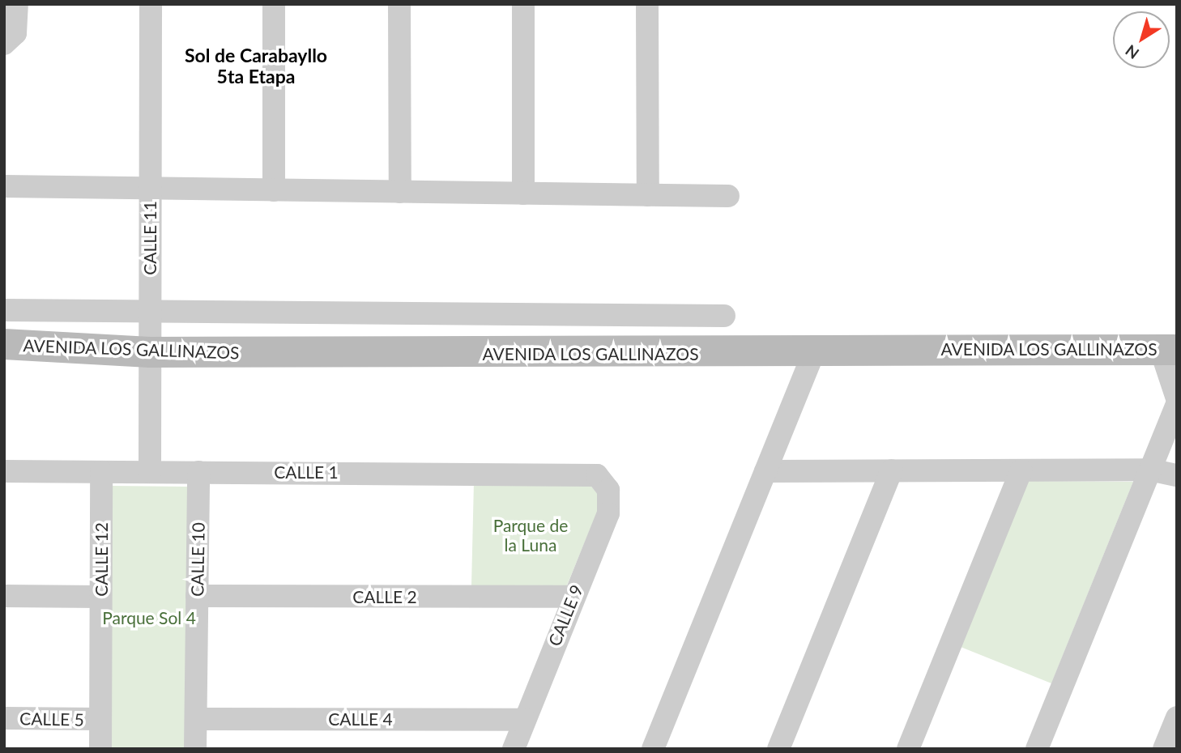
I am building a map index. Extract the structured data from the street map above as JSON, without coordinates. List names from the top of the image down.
{
  "streets": {
    "street": [
      "CALLE 11",
      "AVENIDA LOS GALLINAZOS",
      "CALLE 1",
      "CALLE 12",
      "CALLE 10",
      "CALLE 2",
      "CALLE 9",
      "CALLE 5",
      "CALLE 4"
    ]
  },
  "crossings": [
    ["CALLE 11", "AVENIDA LOS GALLINAZOS"],
    ["CALLE 11", "CALLE 1"],
    ["CALLE 1", "CALLE 12"],
    ["CALLE 1", "CALLE 10"],
    ["CALLE 1", "CALLE 9"],
    ["CALLE 12", "CALLE 5"],
    ["CALLE 10", "CALLE 2"],
    ["CALLE 10", "CALLE 4"],
    ["CALLE 2", "CALLE 9"],
    ["CALLE 9", "CALLE 4"]
  ],
  "districts": ["Sol de Carabayllo 5ta Etapa"],
  "parks": ["Parque de la Luna", "Parque Sol 4"],
  "north": "bottom left"
}
